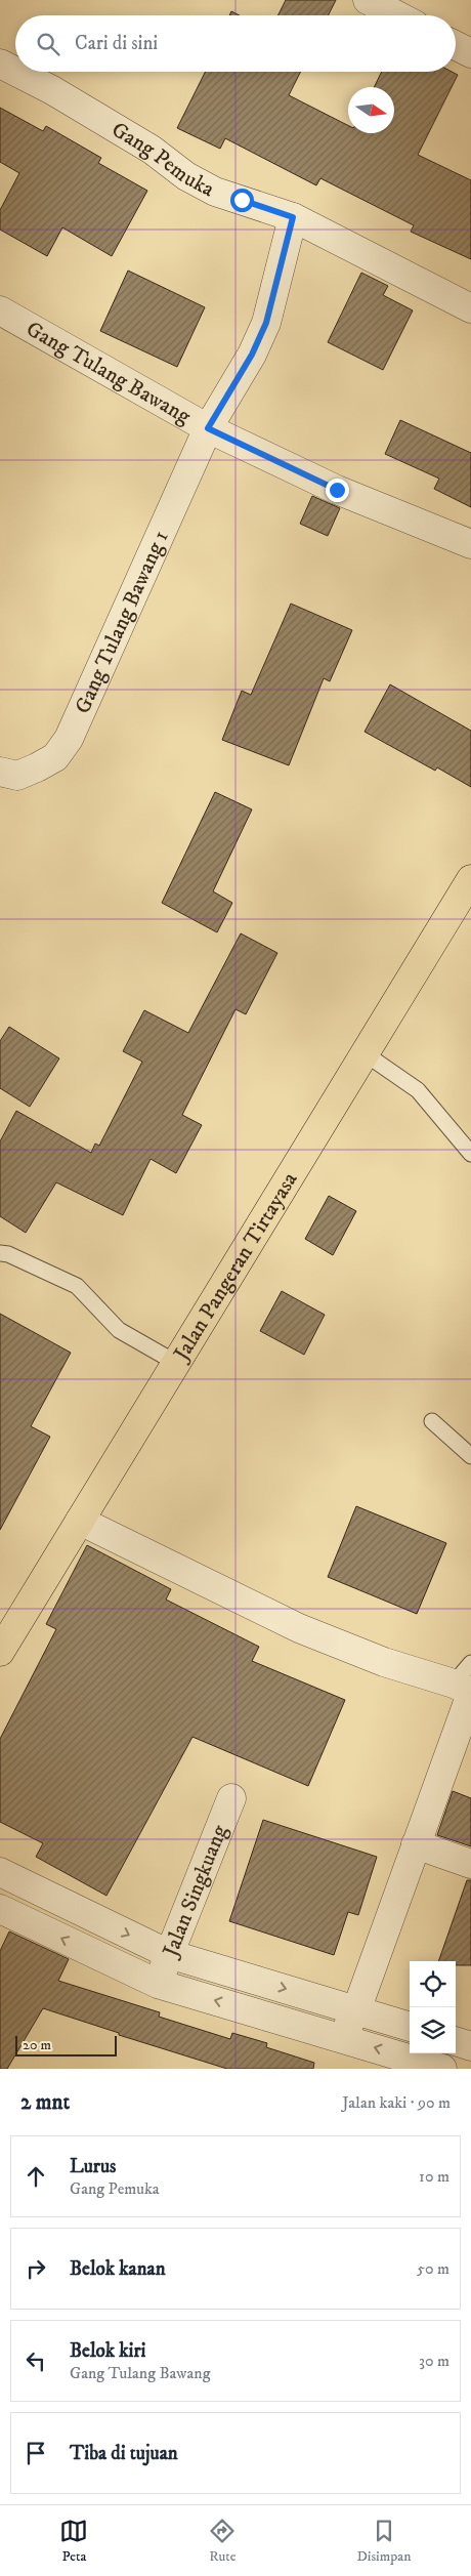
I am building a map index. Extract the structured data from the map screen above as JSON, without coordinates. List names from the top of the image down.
{
  "streets": {
    "main road": ["Jalan Pangeran Tirtayasa"],
    "street": [
      "Gang Pemuka",
      "Gang Tulang Bawang",
      "Gang Tulang Bawang 1",
      "Jalan Singkuang"
    ]
  },
  "crossings": [
    ["Gang Pemuka", "Gang Tulang Bawang 1"],
    ["Gang Tulang Bawang", "Gang Tulang Bawang 1"]
  ],
  "scale_bar": "20 m",
  "north": "right",
  "page": {
    "search": "Cari di sini",
    "scale": "20 m",
    "heading": ["2 mnt", "Jalan kaki · 90 m"],
    "list": [
      ["Lurus", "Gang Pemuka", "10 m"],
      ["Belok kanan", "50 m"],
      ["Belok kiri", "Gang Tulang Bawang", "30 m"],
      "Tiba di tujuan"
    ],
    "nav": ["Peta", "Rute", "Disimpan"]
  }
}
